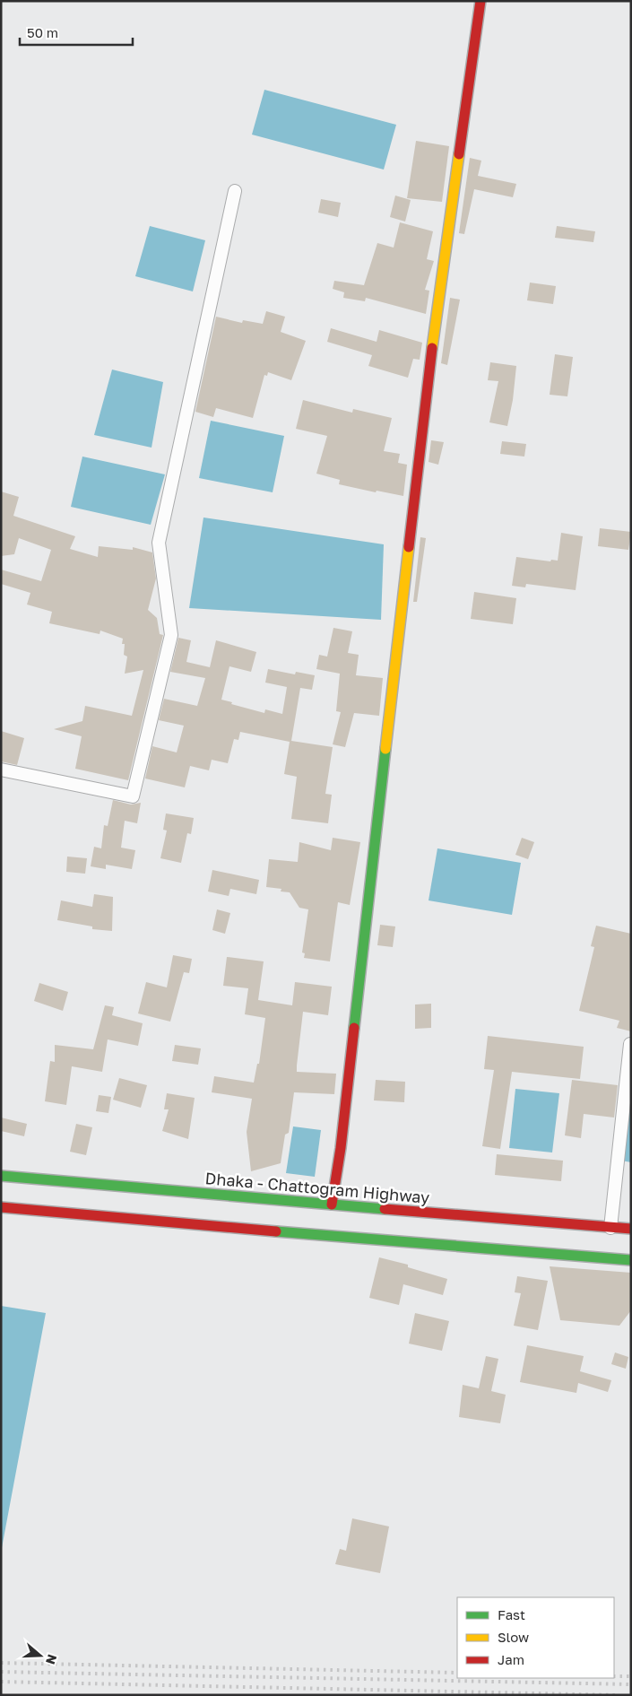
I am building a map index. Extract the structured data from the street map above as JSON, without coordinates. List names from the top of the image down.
{
  "streets": {
    "main road": ["Dhaka - Chattogram Highway"]
  },
  "legend": ["Fast", "Slow", "Jam"],
  "scale_bar": "50 m",
  "north": "right"
}
